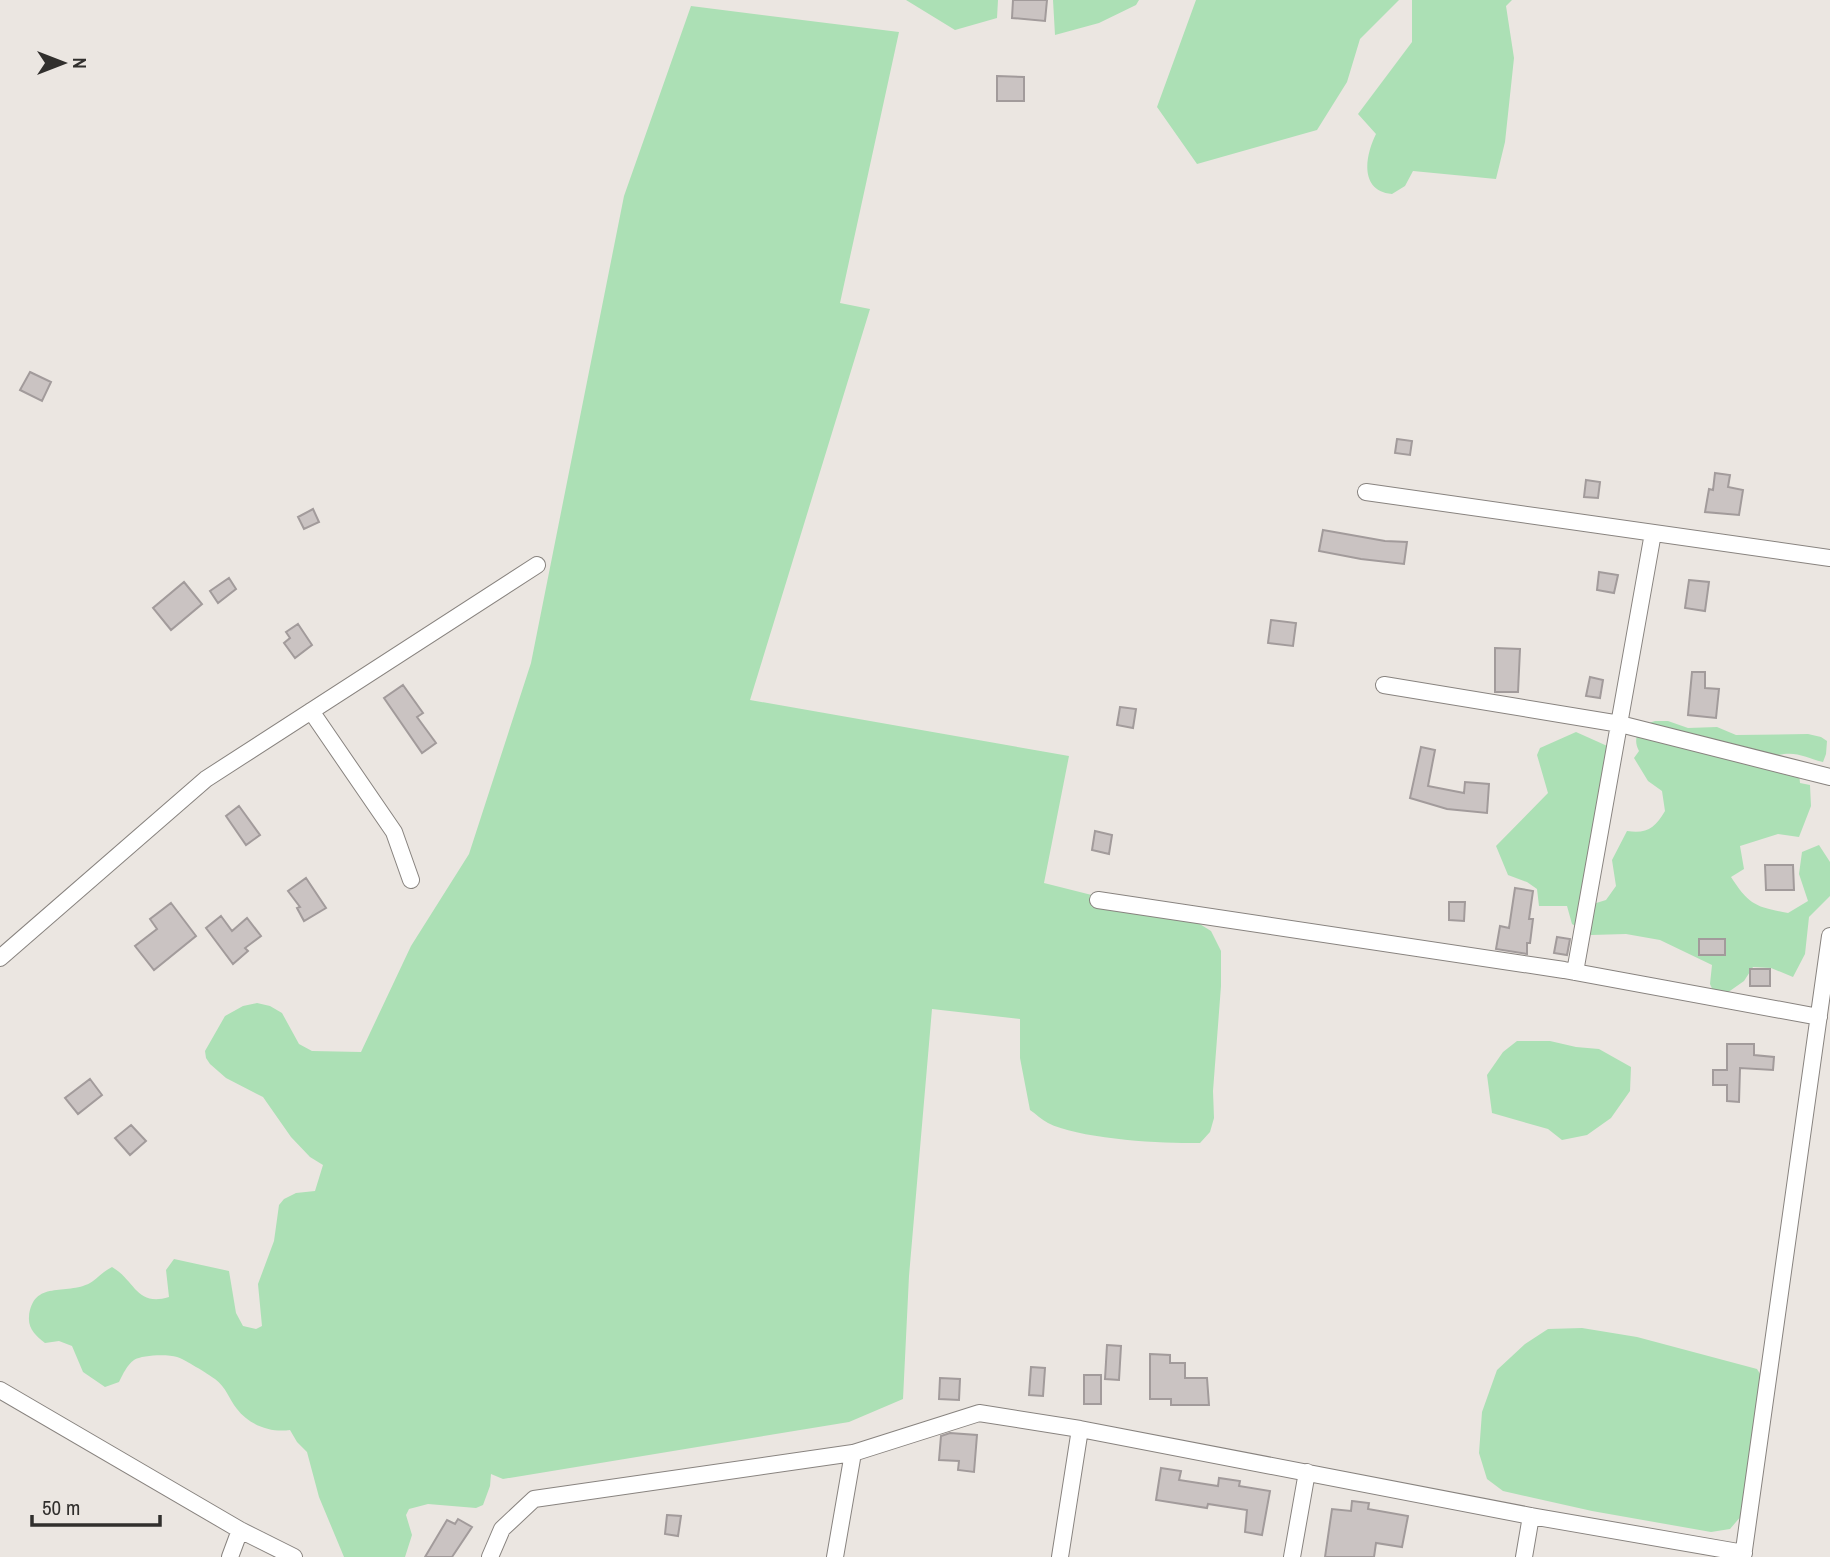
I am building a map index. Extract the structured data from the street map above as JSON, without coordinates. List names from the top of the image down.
{
  "scale_bar": "50 m",
  "north": "right"
}
